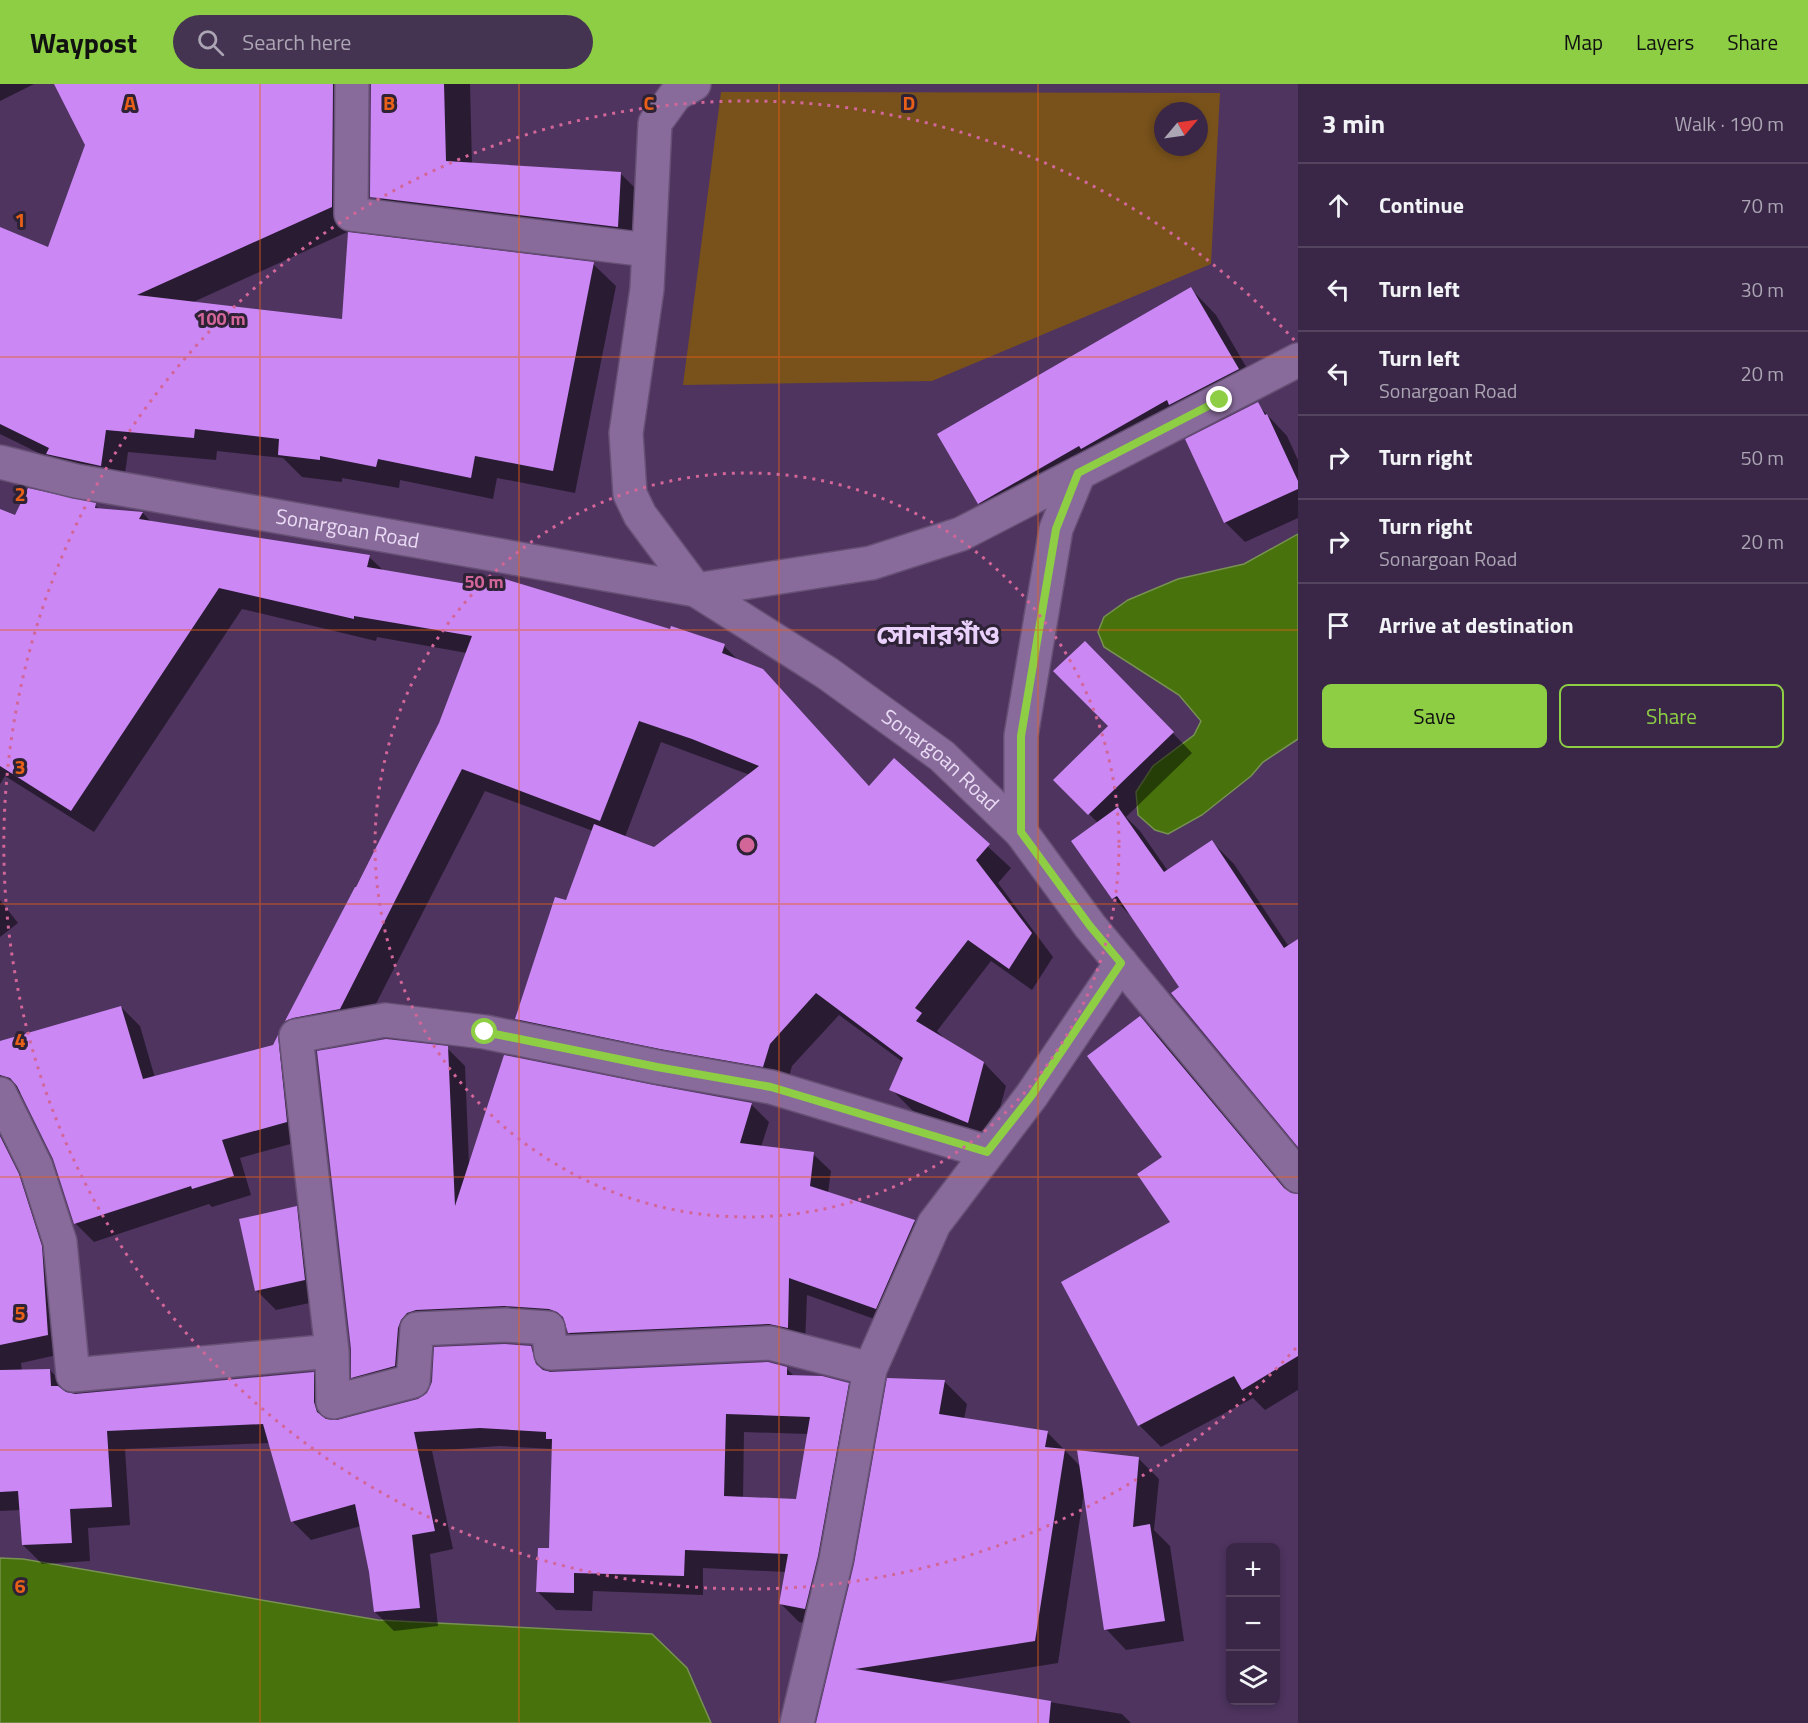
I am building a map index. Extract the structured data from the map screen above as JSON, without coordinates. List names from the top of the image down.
{
  "streets": {
    "street": ["Sonargoan Road"]
  },
  "districts": ["সোনারগাঁও"],
  "north": "top right",
  "page": {
    "header": "Waypost",
    "search": "Search here",
    "nav": ["Map", "Layers", "Share"],
    "heading": ["3 min", "Walk · 190 m"],
    "list": [
      ["Continue", "70 m"],
      ["Turn left", "30 m"],
      ["Turn left", "Sonargoan Road", "20 m"],
      ["Turn right", "50 m"],
      ["Turn right", "Sonargoan Road", "20 m"],
      "Arrive at destination"
    ],
    "buttons": ["Save", "Share"],
    "map_buttons": ["+", "−"]
  },
  "grid": {
    "columns": [
      "A",
      "B",
      "C",
      "D"
    ],
    "rows": [
      "1",
      "2",
      "3",
      "4",
      "5",
      "6"
    ]
  },
  "rings": ["100 m", "50 m"]
}
